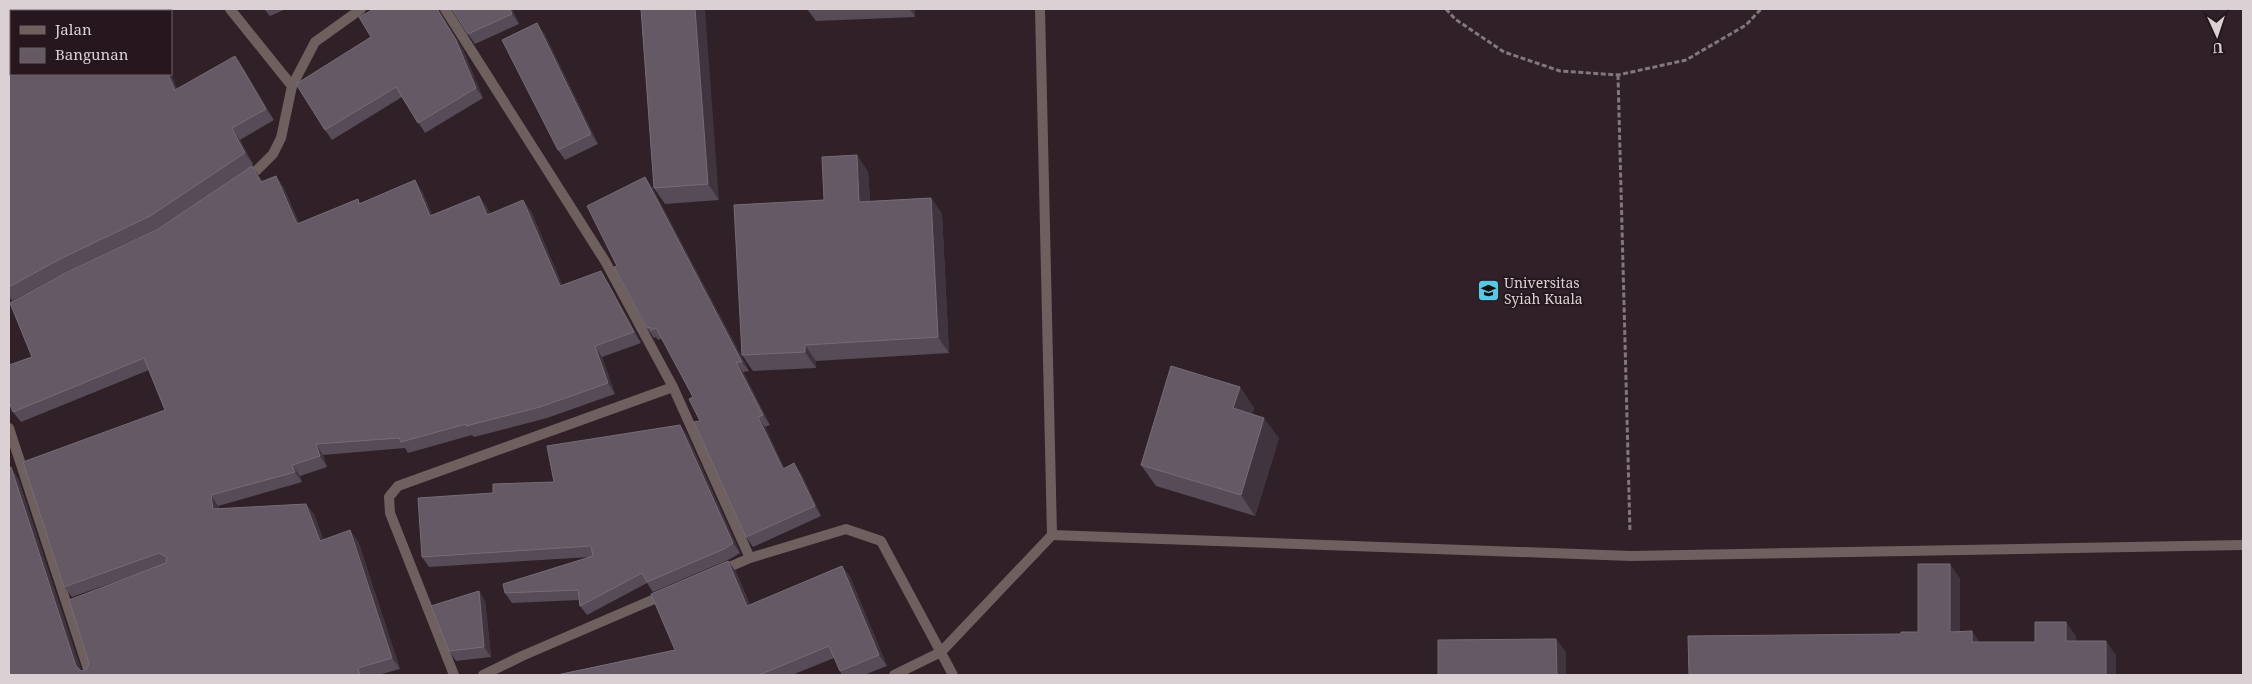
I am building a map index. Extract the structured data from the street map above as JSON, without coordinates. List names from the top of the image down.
{
  "places": {
    "school or university": ["Universitas Syiah Kuala"]
  },
  "legend": ["Jalan", "Bangunan"],
  "north": "bottom"
}
